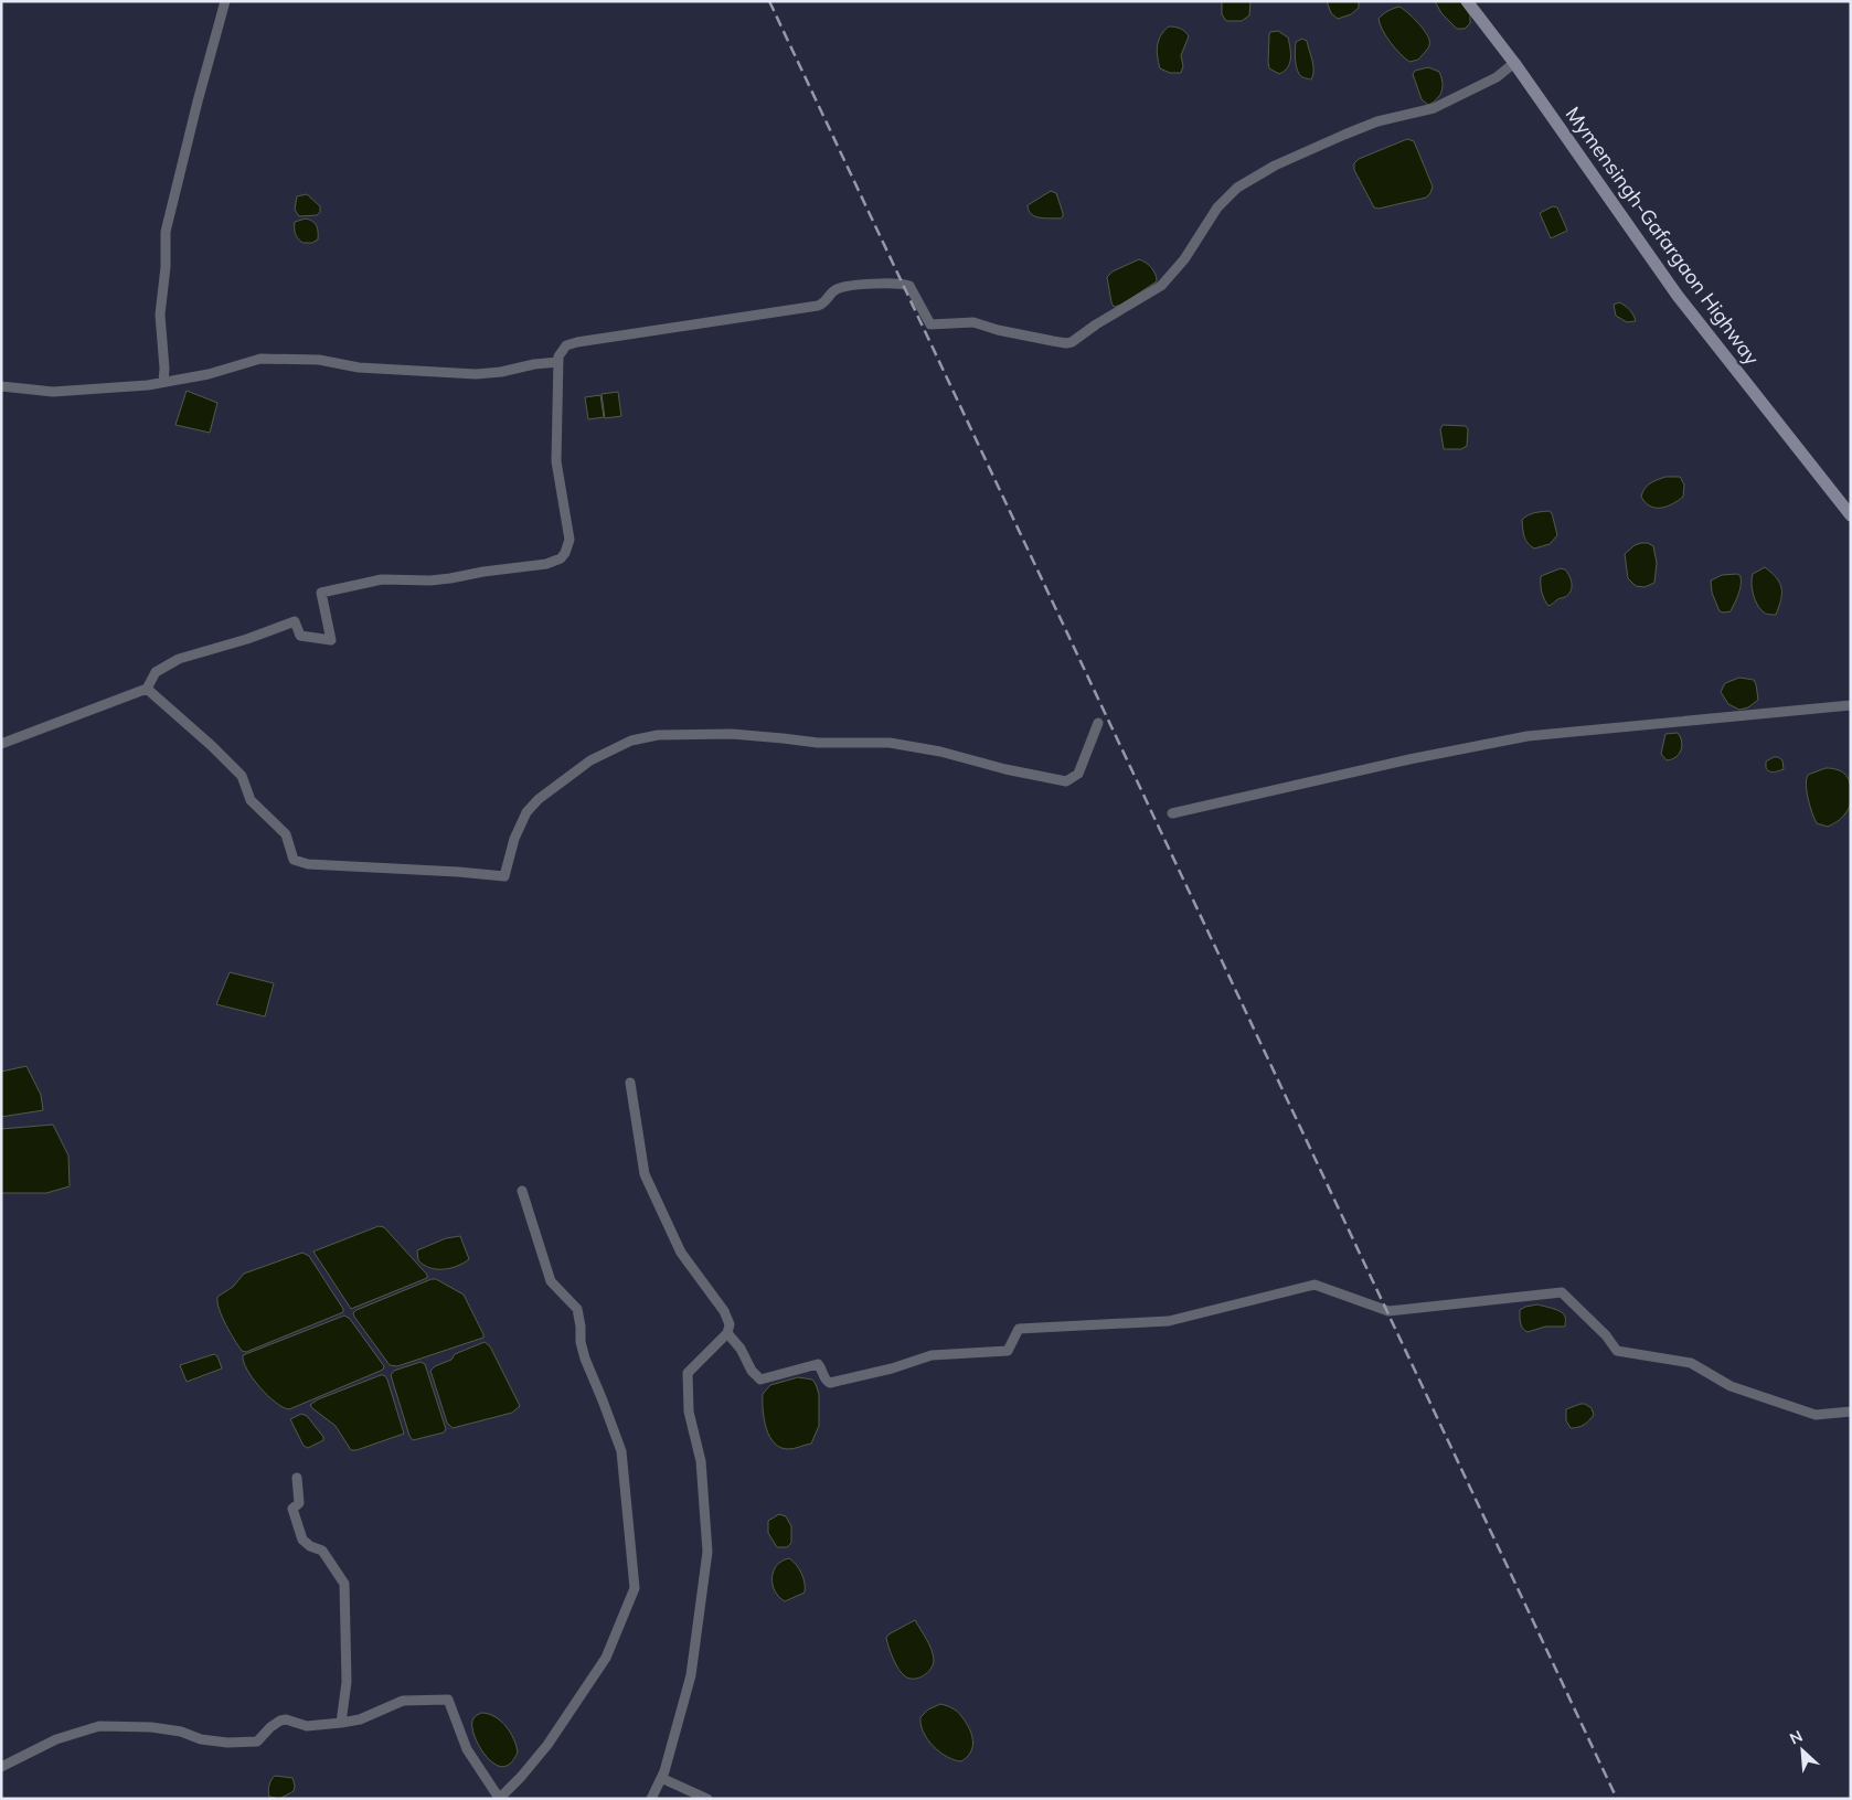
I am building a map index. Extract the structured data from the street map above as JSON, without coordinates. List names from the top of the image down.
{
  "streets": {
    "main road": ["Mymensingh-Gafargaon Highway"]
  },
  "north": "top left"
}
